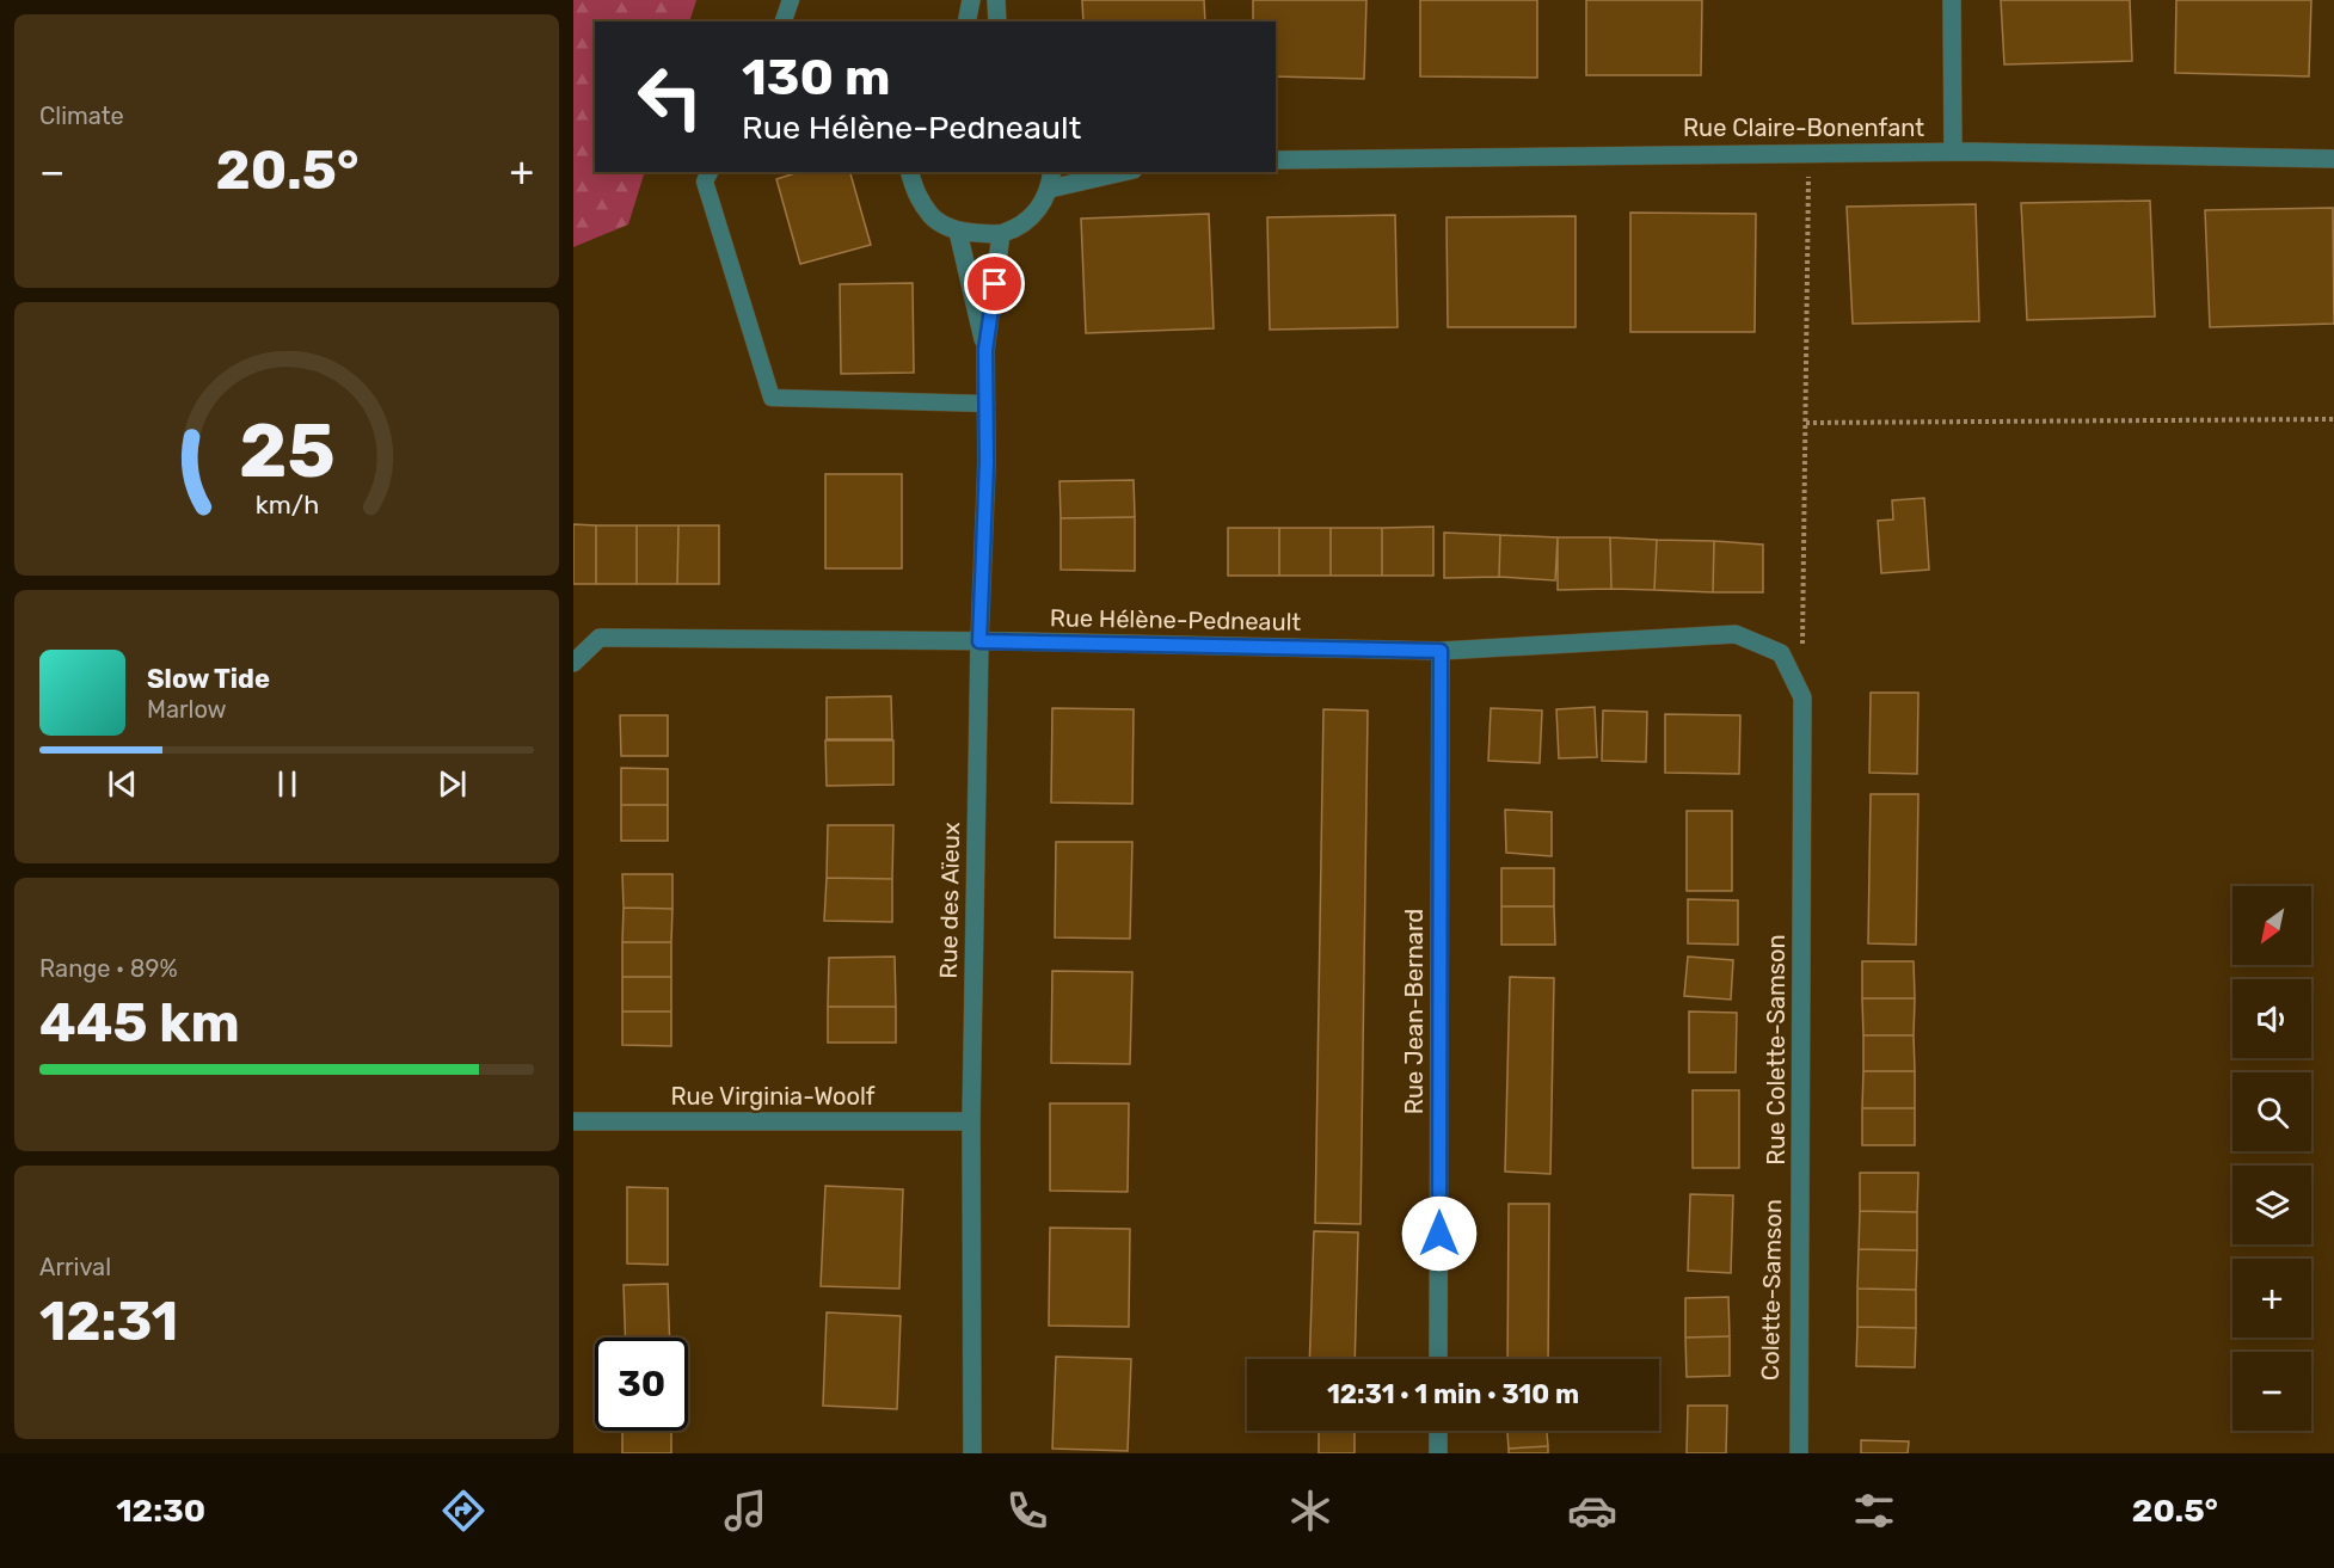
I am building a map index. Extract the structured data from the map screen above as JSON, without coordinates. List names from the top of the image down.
{
  "streets": {
    "street": [
      "Rue Claire-Bonenfant",
      "Rue Hélène-Pedneault",
      "Rue des Aïeux",
      "Rue Jean-Bernard",
      "Rue Colette-Samson",
      "Rue Virginia-Woolf"
    ]
  },
  "crossings": [
    ["Rue Hélène-Pedneault", "Rue des Aïeux"],
    ["Rue Hélène-Pedneault", "Rue Jean-Bernard"],
    ["Rue Hélène-Pedneault", "Rue Colette-Samson"],
    ["Rue des Aïeux", "Rue Virginia-Woolf"]
  ],
  "north": "bottom left",
  "page": {
    "tile": [
      "Climate",
      ["Range · 89%", "445 km"],
      ["Arrival", "12:31"]
    ],
    "turn": ["130 m", "Rue Hélène-Pedneault"],
    "heat": ["−", "20.5°", "+"],
    "song": ["Slow Tide", "Marlow"],
    "map_buttons": ["+", "−"],
    "limit": "30",
    "trip": "12:31 · 1 min · 310 m",
    "tabs": ["12:30", "20.5°"],
    "gauge": ["25", "km/h"]
  }
}
